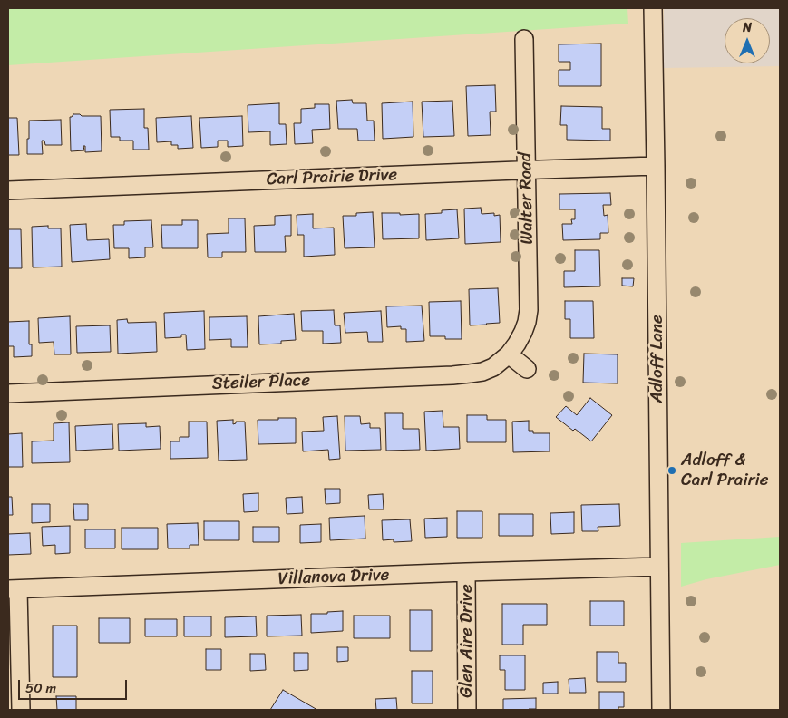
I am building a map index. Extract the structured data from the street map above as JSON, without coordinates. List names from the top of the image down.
{
  "streets": {
    "street": [
      "Carl Prairie Drive",
      "Walter Road",
      "Adloff Lane",
      "Steiler Place",
      "Villanova Drive",
      "Glen Aire Drive"
    ]
  },
  "crossings": [
    ["Carl Prairie Drive", "Walter Road"],
    ["Carl Prairie Drive", "Adloff Lane"],
    ["Walter Road", "Steiler Place"],
    ["Adloff Lane", "Villanova Drive"],
    ["Villanova Drive", "Glen Aire Drive"]
  ],
  "places": ["Adloff & Carl Prairie"],
  "scale_bar": "50 m",
  "north": "top"
}
